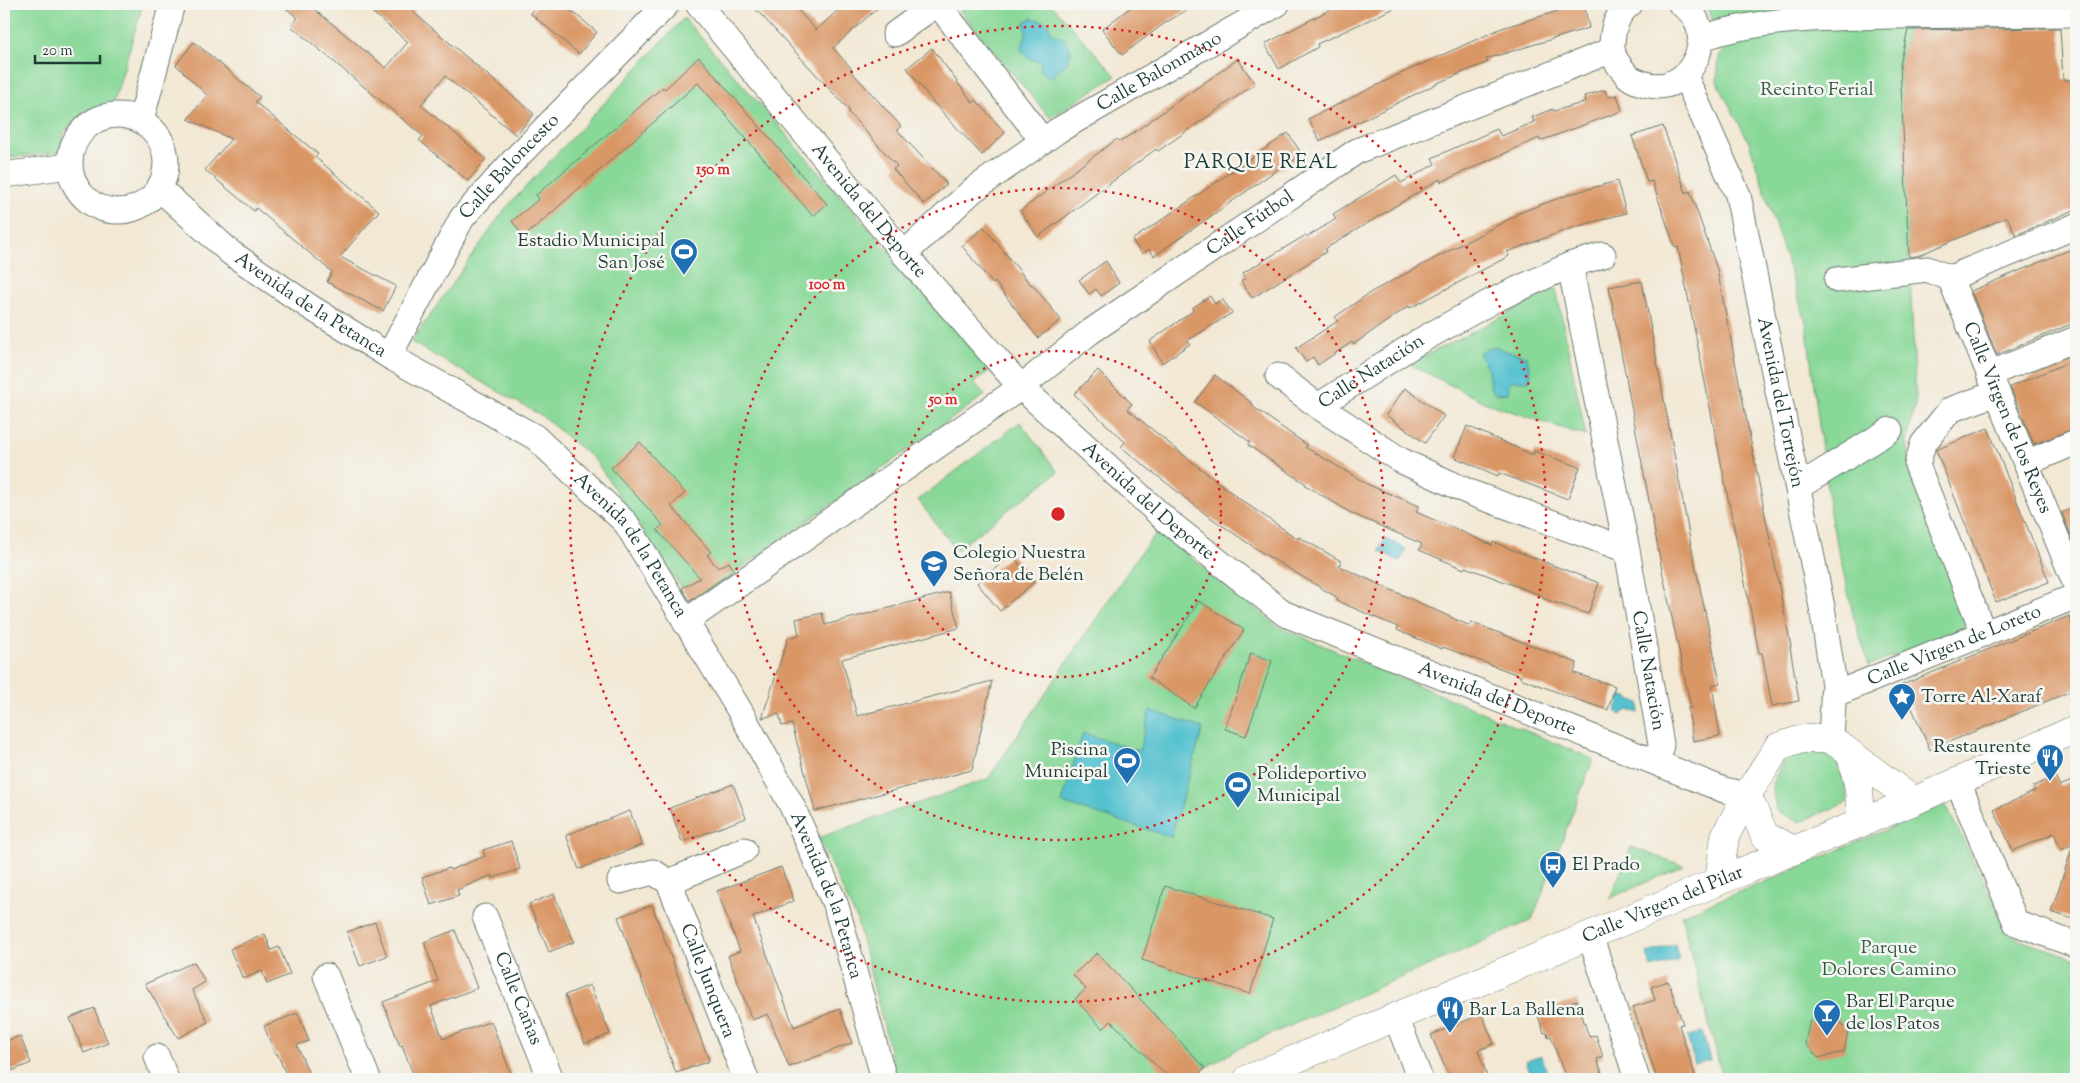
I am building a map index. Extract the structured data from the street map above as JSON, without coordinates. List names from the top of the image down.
{
  "streets": {
    "main road": ["Calle Virgen del Pilar"],
    "street": [
      "Calle Balonmano",
      "Calle Baloncesto",
      "Avenida del Deporte",
      "Calle Fútbol",
      "Avenida de la Petanca",
      "Calle Natación",
      "Avenida del Torrejón",
      "Calle Virgen de los Reyes",
      "Calle Virgen de Loreto",
      "Calle Junquera",
      "Calle Cañas"
    ]
  },
  "crossings": [
    ["Calle Balonmano", "Avenida del Deporte"],
    ["Calle Baloncesto", "Avenida de la Petanca"],
    ["Avenida del Deporte", "Calle Fútbol"],
    ["Avenida del Deporte", "Calle Natación"],
    ["Avenida del Deporte", "Avenida del Torrejón"],
    ["Avenida del Deporte", "Calle Virgen del Pilar"],
    ["Calle Fútbol", "Avenida de la Petanca"],
    ["Avenida del Torrejón", "Calle Virgen de Loreto"],
    ["Avenida del Torrejón", "Calle Virgen del Pilar"]
  ],
  "districts": ["PARQUE REAL"],
  "parks": ["Recinto Ferial", "Parque Dolores Camino"],
  "places": {
    "sports": ["Estadio Municipal San José", "Piscina Municipal", "Polideportivo Municipal"],
    "school or university": ["Colegio Nuestra Señora de Belén"],
    "place": ["Torre Al-Xaraf"],
    "restaurant": ["Restaurente Trieste", "Bar La Ballena"],
    "bus stop": ["El Prado"],
    "bar": ["Bar El Parque de los Patos"]
  },
  "scale_bar": "20 m",
  "rings": ["150 m", "100 m", "50 m"]
}
